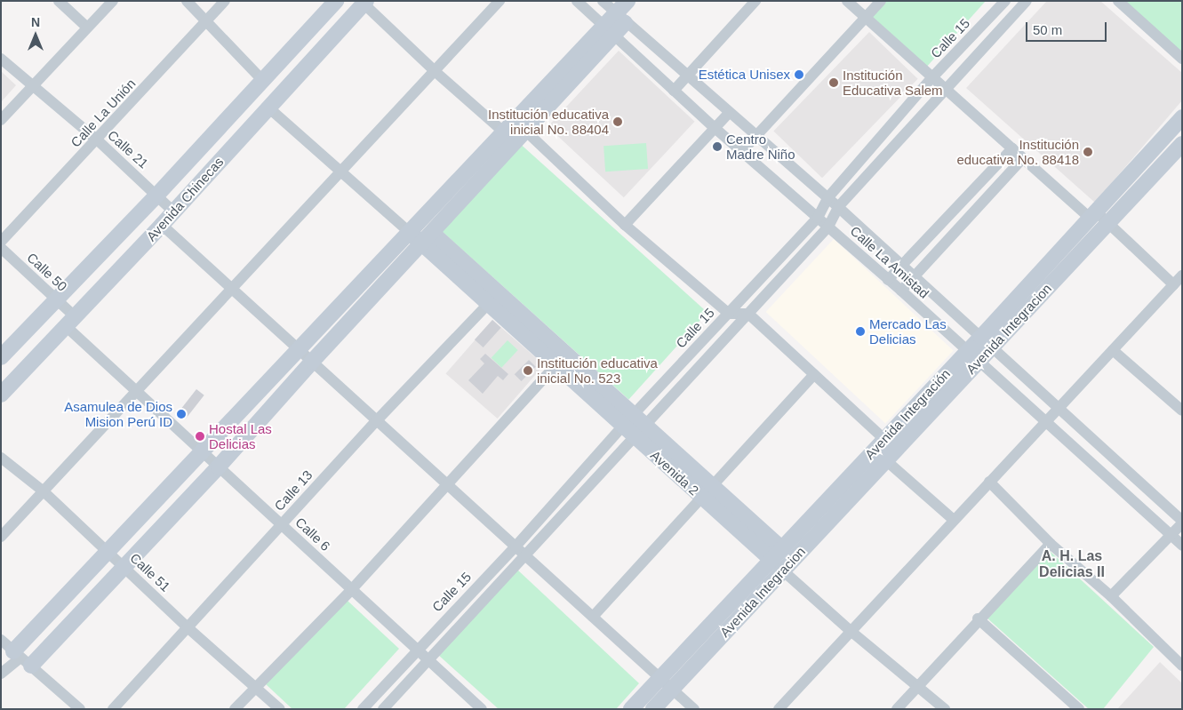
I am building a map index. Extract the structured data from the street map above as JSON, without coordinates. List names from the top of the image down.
{
  "streets": {
    "main road": [
      "Avenida Chinecas",
      "Avenida Integracion",
      "Avenida Integración",
      "Avenida 2"
    ],
    "street": [
      "Calle 15",
      "Calle La Unión",
      "Calle 21",
      "Calle La Amistad",
      "Calle 50",
      "Calle 13",
      "Calle 6",
      "Calle 51"
    ]
  },
  "crossings": [
    ["Calle 15", "Calle La Amistad"],
    ["Calle 15", "Avenida 2"],
    ["Calle 15", "Calle 6"],
    ["Calle La Unión", "Calle 21"],
    ["Calle 21", "Avenida Chinecas"],
    ["Avenida Chinecas", "Calle 50"],
    ["Avenida Chinecas", "Calle 6"],
    ["Calle La Amistad", "Avenida Integracion"],
    ["Calle La Amistad", "Avenida Integración"],
    ["Calle 50", "Calle 6"],
    ["Avenida Integracion", "Avenida Integración"],
    ["Avenida Integracion", "Avenida 2"],
    ["Avenida Integración", "Avenida 2"],
    ["Avenida 2", "Calle 13"],
    ["Calle 13", "Calle 6"],
    ["Calle 13", "Calle 51"]
  ],
  "districts": ["A. H. Las Delicias II"],
  "places": [
    "Estética Unisex",
    "Institución Educativa Salem",
    "Institución educativa inicial No. 88404",
    "Centro Madre Niño",
    "Institución educativa No. 88418",
    "Mercado Las Delicias",
    "Institución educativa inicial No. 523",
    "Asamulea de Dios Mision Perú ID",
    "Hostal Las Delicias"
  ],
  "scale_bar": "50 m",
  "north": "top"
}
